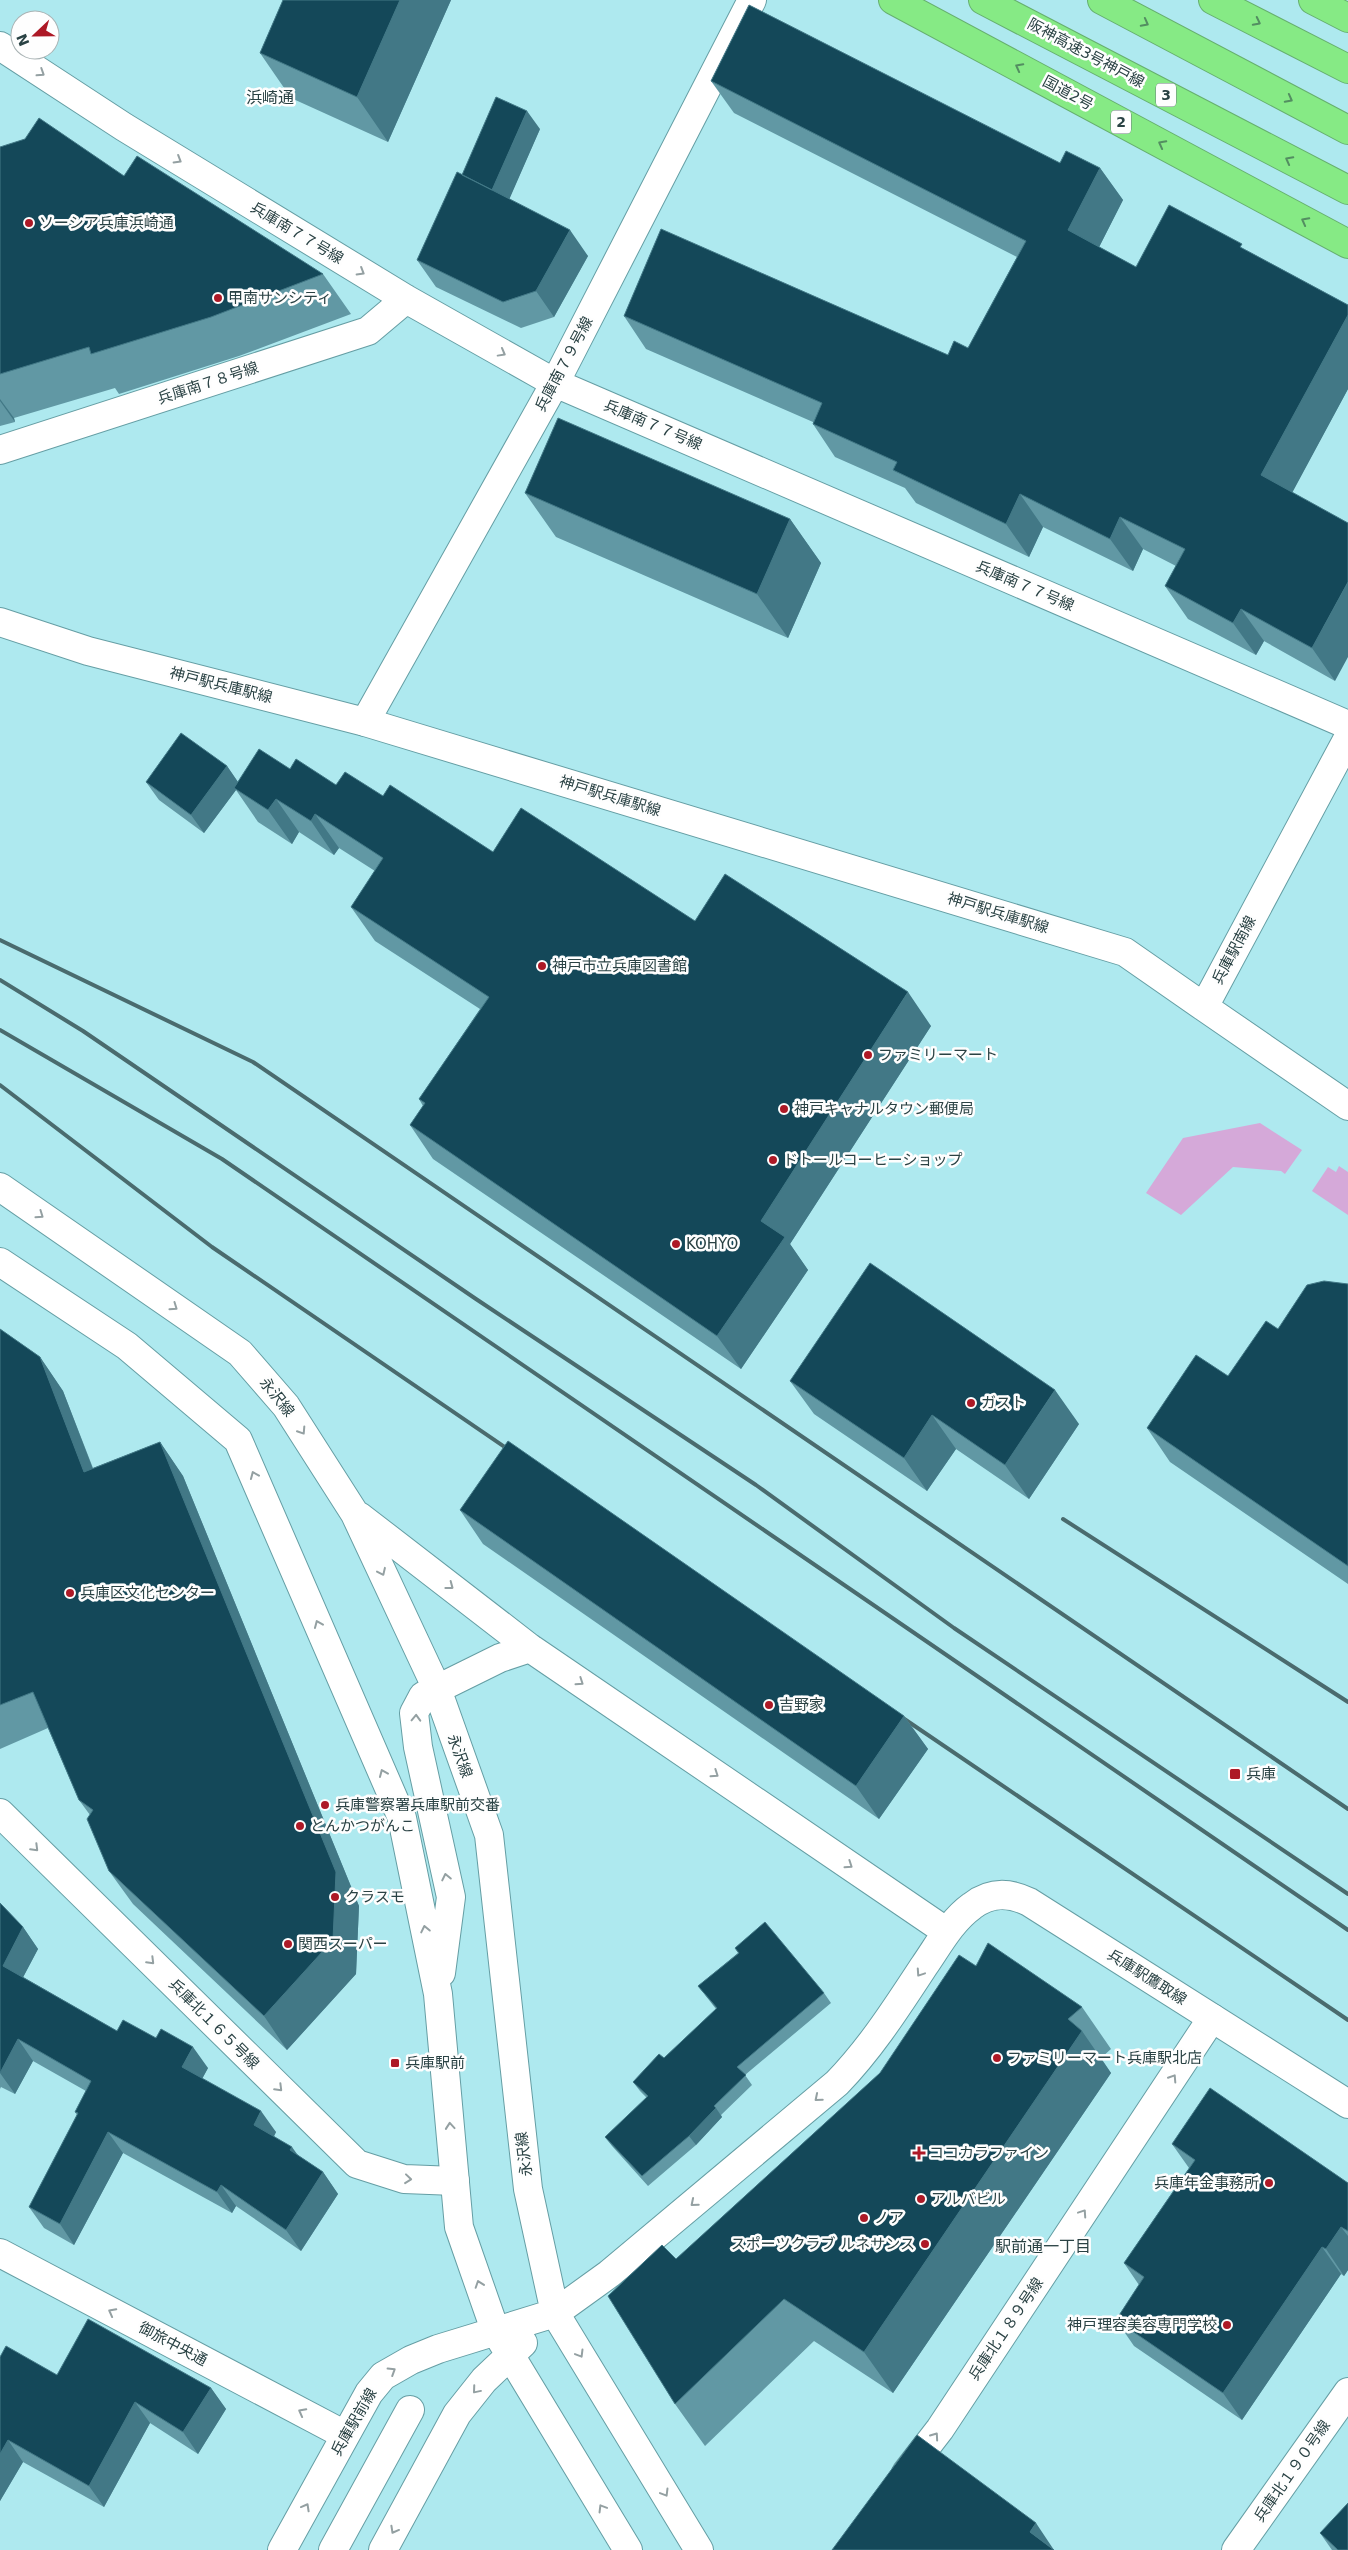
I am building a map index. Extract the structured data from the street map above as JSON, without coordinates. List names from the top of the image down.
{
  "streets": {
    "highway": [
      "阪神高速3号神戸線",
      "国道2号",
      "3",
      "2"
    ],
    "street": [
      "兵庫南７７号線",
      "兵庫南７９号線",
      "兵庫南７８号線",
      "神戸駅兵庫駅線",
      "兵庫駅南線",
      "永沢線",
      "兵庫駅鷹取線",
      "兵庫北１６５号線",
      "兵庫北１８９号線",
      "御旅中央通",
      "兵庫駅前線",
      "兵庫北１９０号線"
    ]
  },
  "crossings": [
    ["兵庫南７７号線", "兵庫南７９号線"],
    ["兵庫南７７号線", "兵庫南７８号線"],
    ["兵庫南７９号線", "神戸駅兵庫駅線"],
    ["神戸駅兵庫駅線", "兵庫駅南線"],
    ["永沢線", "兵庫駅鷹取線"],
    ["永沢線", "兵庫駅前線"],
    ["兵庫駅鷹取線", "兵庫北１８９号線"],
    ["兵庫駅鷹取線", "兵庫駅前線"],
    ["御旅中央通", "兵庫駅前線"]
  ],
  "one_way": [
    "兵庫南７７号線",
    "兵庫駅鷹取線",
    "兵庫北１６５号線",
    "兵庫北１８９号線",
    "御旅中央通"
  ],
  "districts": ["浜崎通", "駅前通一丁目"],
  "places": {
    "other": [
      "ソーシア兵庫浜崎通",
      "甲南サンシティ",
      "神戸市立兵庫図書館",
      "ファミリーマート",
      "神戸キャナルタウン郵便局",
      "ドトールコーヒーショップ",
      "KOHYO",
      "ガスト",
      "兵庫区文化センター",
      "吉野家",
      "兵庫警察署兵庫駅前交番",
      "とんかつがんこ",
      "クラスモ",
      "関西スーパー",
      "ファミリーマート兵庫駅北店",
      "兵庫年金事務所",
      "アルバビル",
      "ノア",
      "スポーツクラブ ルネサンス",
      "神戸理容美容専門学校"
    ],
    "transit": ["兵庫", "兵庫駅前"],
    "health": ["ココカラファイン"]
  },
  "north": "left"
}
